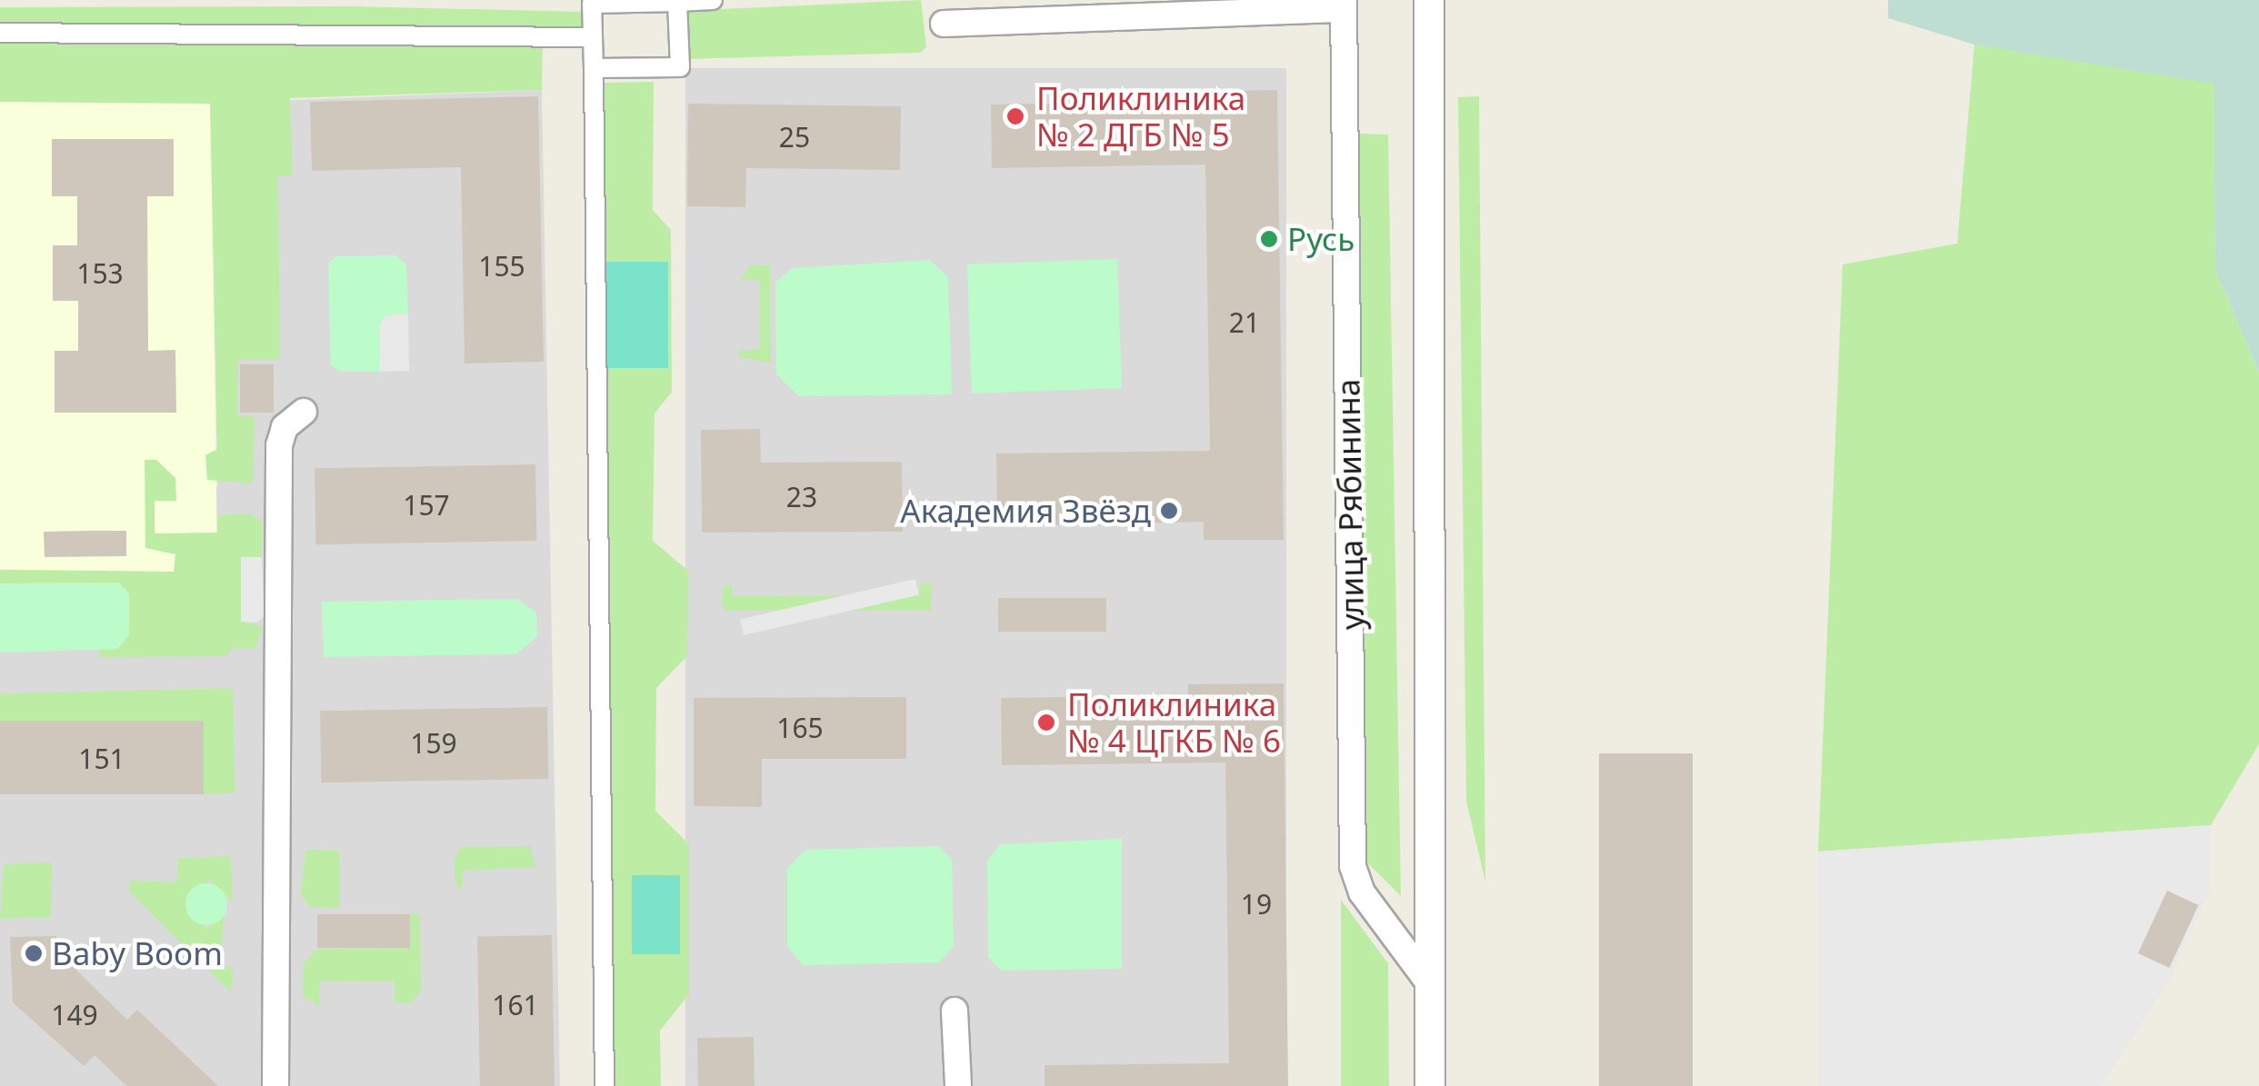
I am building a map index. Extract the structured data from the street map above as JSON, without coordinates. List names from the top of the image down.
{
  "streets": {
    "street": ["улица Рябинина"]
  },
  "places": [
    "Поликлиника № 2 ДГБ № 5",
    "Русь",
    "Академия Звёзд",
    "Поликлиника № 4 ЦГКБ № 6",
    "Baby Boom"
  ],
  "house_numbers": [
    "25",
    "155",
    "153",
    "21",
    "23",
    "157",
    "165",
    "159",
    "151",
    "19",
    "161",
    "149"
  ]
}
